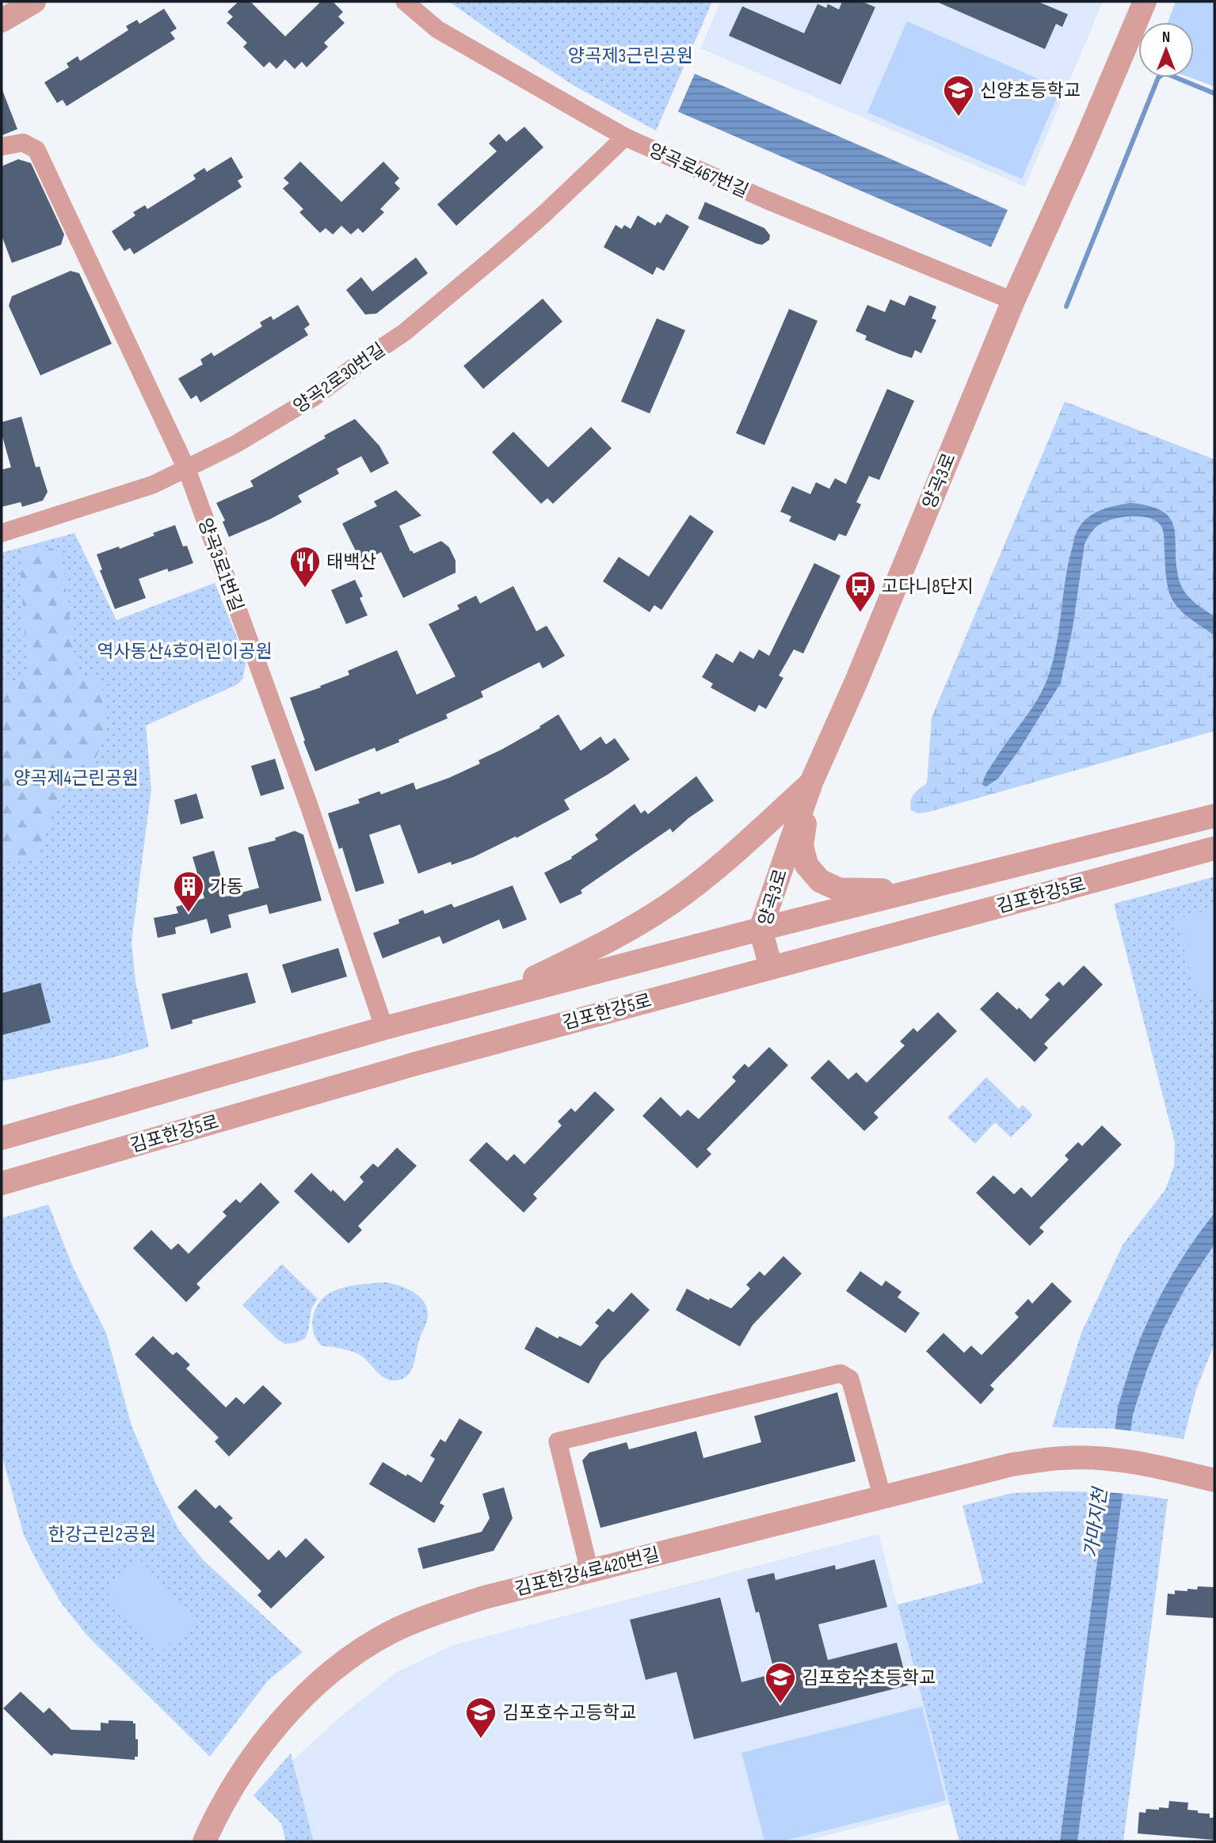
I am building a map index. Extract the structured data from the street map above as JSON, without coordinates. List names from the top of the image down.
{
  "streets": {
    "street": [
      "양곡로467번길",
      "양곡2로30번길",
      "양곡3로",
      "양곡3로1번길",
      "김포한강5로",
      "김포한강4로420번길"
    ]
  },
  "crossings": [
    ["양곡로467번길", "양곡2로30번길"],
    ["양곡로467번길", "양곡3로"],
    ["양곡2로30번길", "양곡3로1번길"],
    ["양곡3로", "김포한강5로"],
    ["양곡3로1번길", "김포한강5로"]
  ],
  "water": ["가마지천"],
  "parks": [
    "양곡제3근린공원",
    "역사동산4호어린이공원",
    "양곡제4근린공원",
    "한강근린2공원"
  ],
  "places": {
    "school or university": ["신양초등학교", "김포호수초등학교", "김포호수고등학교"],
    "restaurant": ["태백산"],
    "bus stop": ["고다니8단지"],
    "building": ["가동"]
  },
  "north": "top"
}
